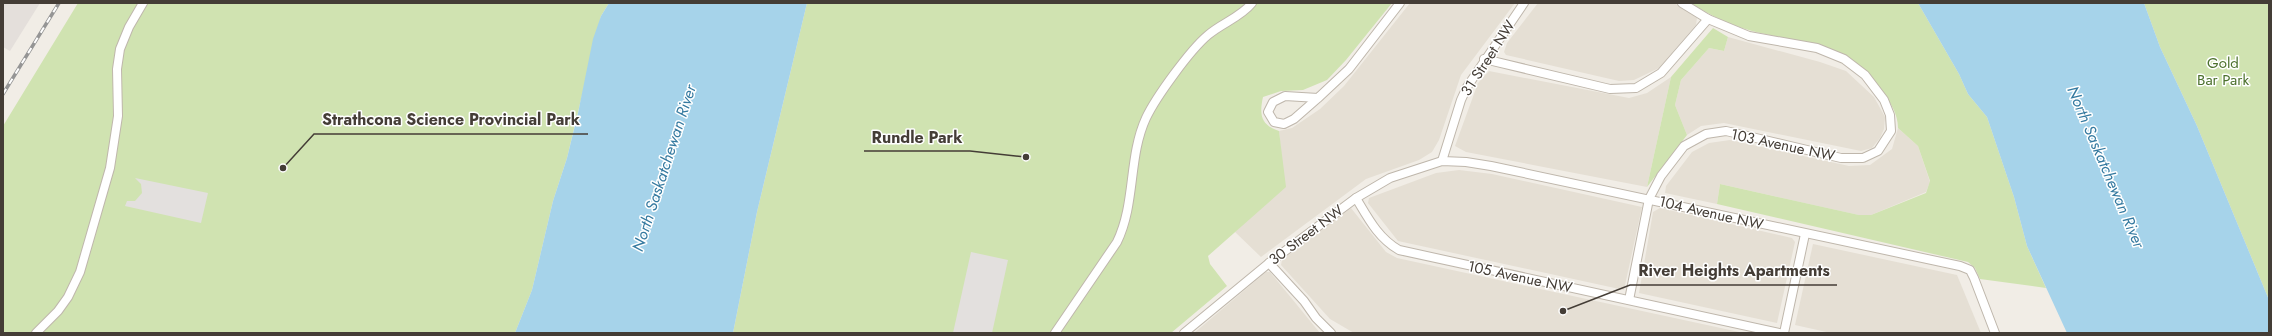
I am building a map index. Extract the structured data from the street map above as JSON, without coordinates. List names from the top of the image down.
{
  "streets": {
    "street": [
      "31 Street NW",
      "103 Avenue NW",
      "104 Avenue NW",
      "30 Street NW",
      "105 Avenue NW"
    ]
  },
  "crossings": [
    ["31 Street NW", "104 Avenue NW"],
    ["31 Street NW", "30 Street NW"],
    ["103 Avenue NW", "104 Avenue NW"],
    ["103 Avenue NW", "105 Avenue NW"],
    ["104 Avenue NW", "30 Street NW"],
    ["30 Street NW", "105 Avenue NW"]
  ],
  "water": ["North Saskatchewan River"],
  "parks": ["Gold Bar Park"],
  "places": ["Rundle Park", "Strathcona Science Provincial Park", "River Heights Apartments"]
}
